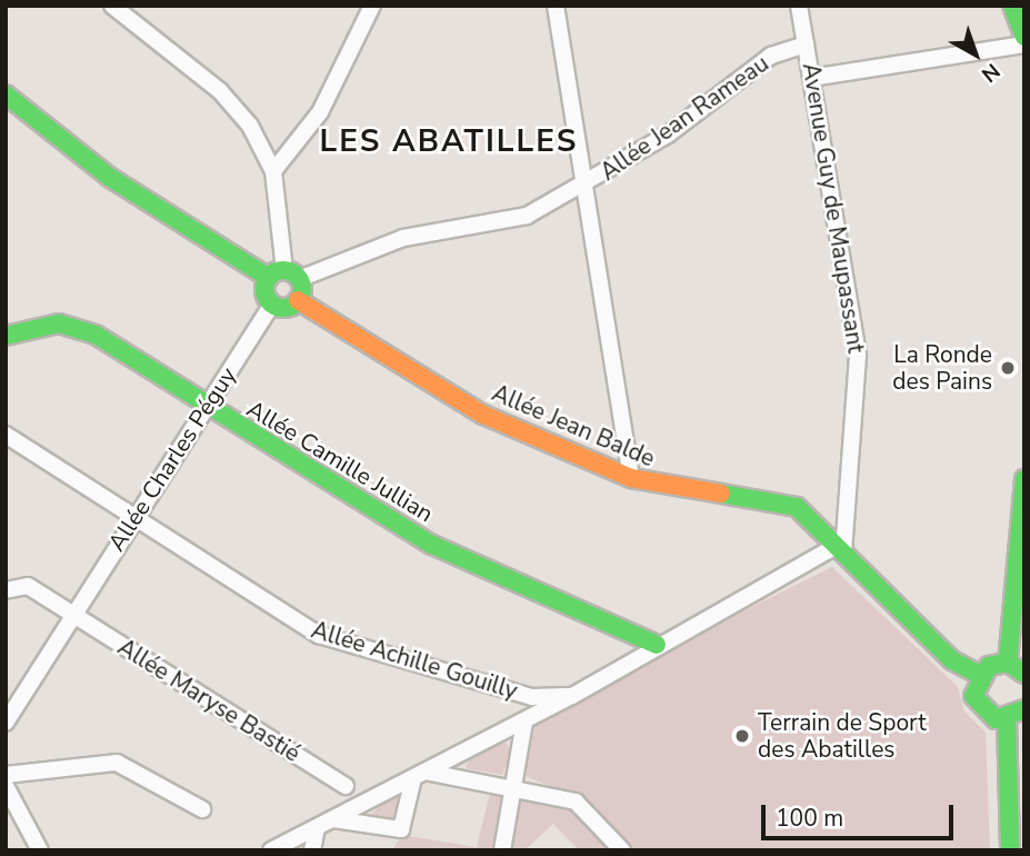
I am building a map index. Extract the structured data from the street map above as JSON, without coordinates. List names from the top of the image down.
{
  "streets": {
    "street": [
      "Allée Jean Rameau",
      "Avenue Guy de Maupassant",
      "Allée Jean Balde",
      "Allée Charles Péguy",
      "Allée Camille Jullian",
      "Allée Achille Gouilly",
      "Allée Maryse Bastié"
    ]
  },
  "crossings": [
    ["Allée Jean Rameau", "Avenue Guy de Maupassant"],
    ["Avenue Guy de Maupassant", "Allée Jean Balde"],
    ["Avenue Guy de Maupassant", "Allée Achille Gouilly"],
    ["Allée Jean Balde", "Allée Achille Gouilly"],
    ["Allée Charles Péguy", "Allée Camille Jullian"],
    ["Allée Charles Péguy", "Allée Achille Gouilly"],
    ["Allée Charles Péguy", "Allée Maryse Bastié"],
    ["Allée Camille Jullian", "Allée Achille Gouilly"]
  ],
  "districts": ["LES ABATILLES"],
  "places": ["La Ronde des Pains", "Terrain de Sport des Abatilles"],
  "scale_bar": "100 m",
  "north": "bottom right"
}
